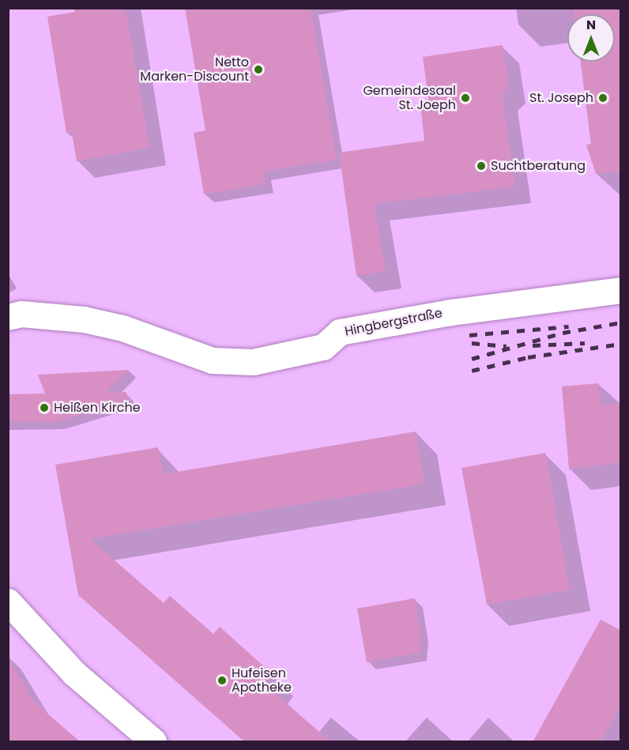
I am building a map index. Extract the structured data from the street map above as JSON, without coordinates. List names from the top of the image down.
{
  "streets": {
    "street": ["Hingbergstraße"]
  },
  "places": [
    "Netto Marken-Discount",
    "Gemeindesaal St. Joeph",
    "St. Joseph",
    "Suchtberatung",
    "Heißen Kirche",
    "Hufeisen Apotheke"
  ],
  "north": "top"
}
